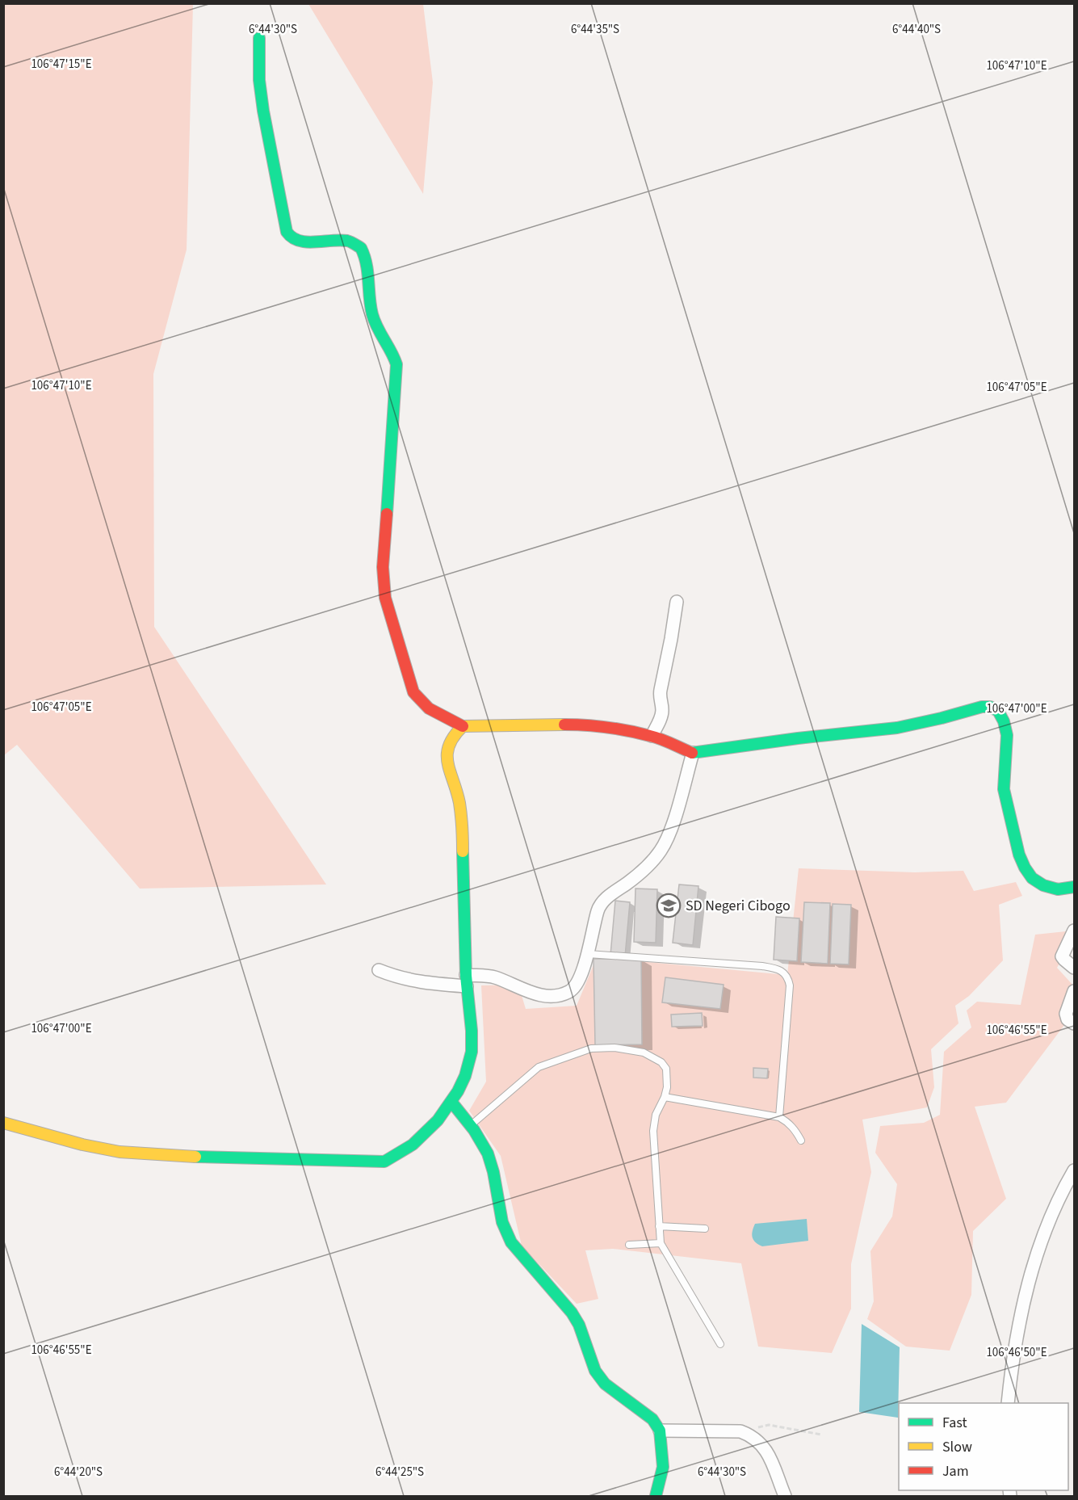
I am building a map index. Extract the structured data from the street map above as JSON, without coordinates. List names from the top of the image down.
{
  "places": {
    "school or university": ["SD Negeri Cibogo"]
  },
  "legend": ["Fast", "Slow", "Jam"],
  "coordinates": [
    "6°44'30\"S",
    "6°44'35\"S",
    "6°44'40\"S",
    "106°47'15\"E",
    "106°47'10\"E",
    "106°47'05\"E",
    "106°47'00\"E",
    "106°46'55\"E",
    "106°46'50\"E",
    "6°44'20\"S",
    "6°44'25\"S"
  ]
}
